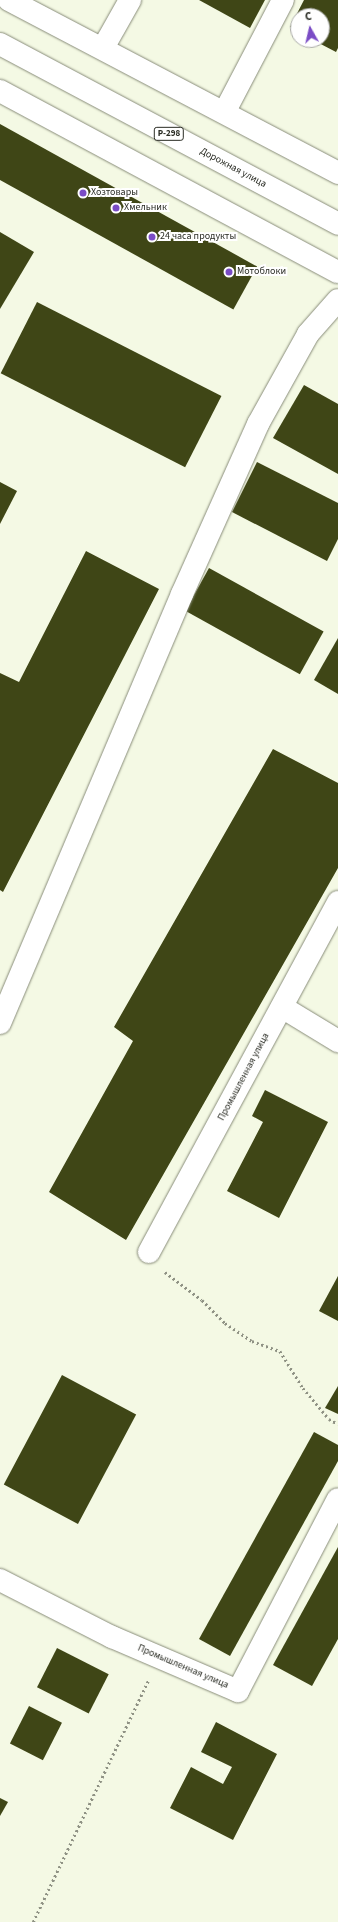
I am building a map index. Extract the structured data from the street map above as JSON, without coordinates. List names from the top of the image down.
{
  "streets": {
    "main road": ["Р-298", "Дорожная улица", "Промышленная улица"]
  },
  "places": [
    "Хозтовары",
    "Хмельник",
    "24 часа продукты",
    "Мотоблоки"
  ],
  "north": "top"
}
